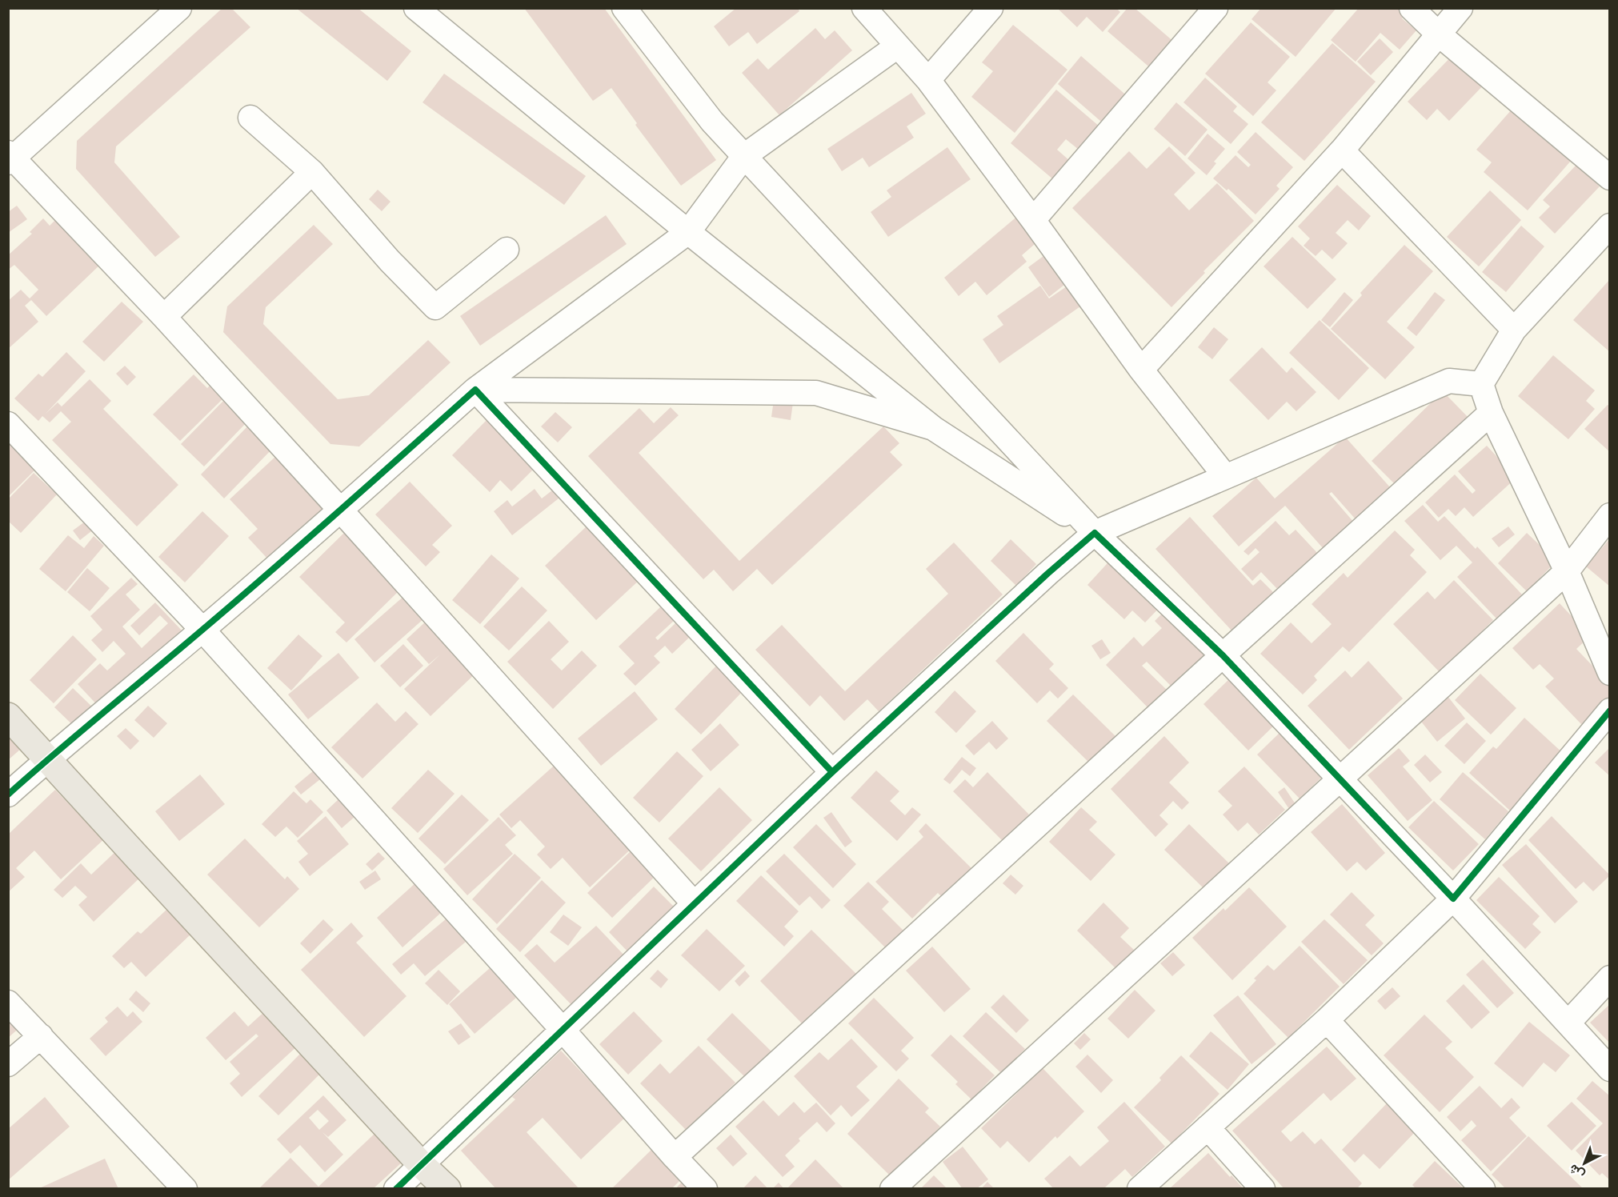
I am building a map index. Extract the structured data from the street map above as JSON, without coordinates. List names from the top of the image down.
{
  "north": "bottom left"
}
